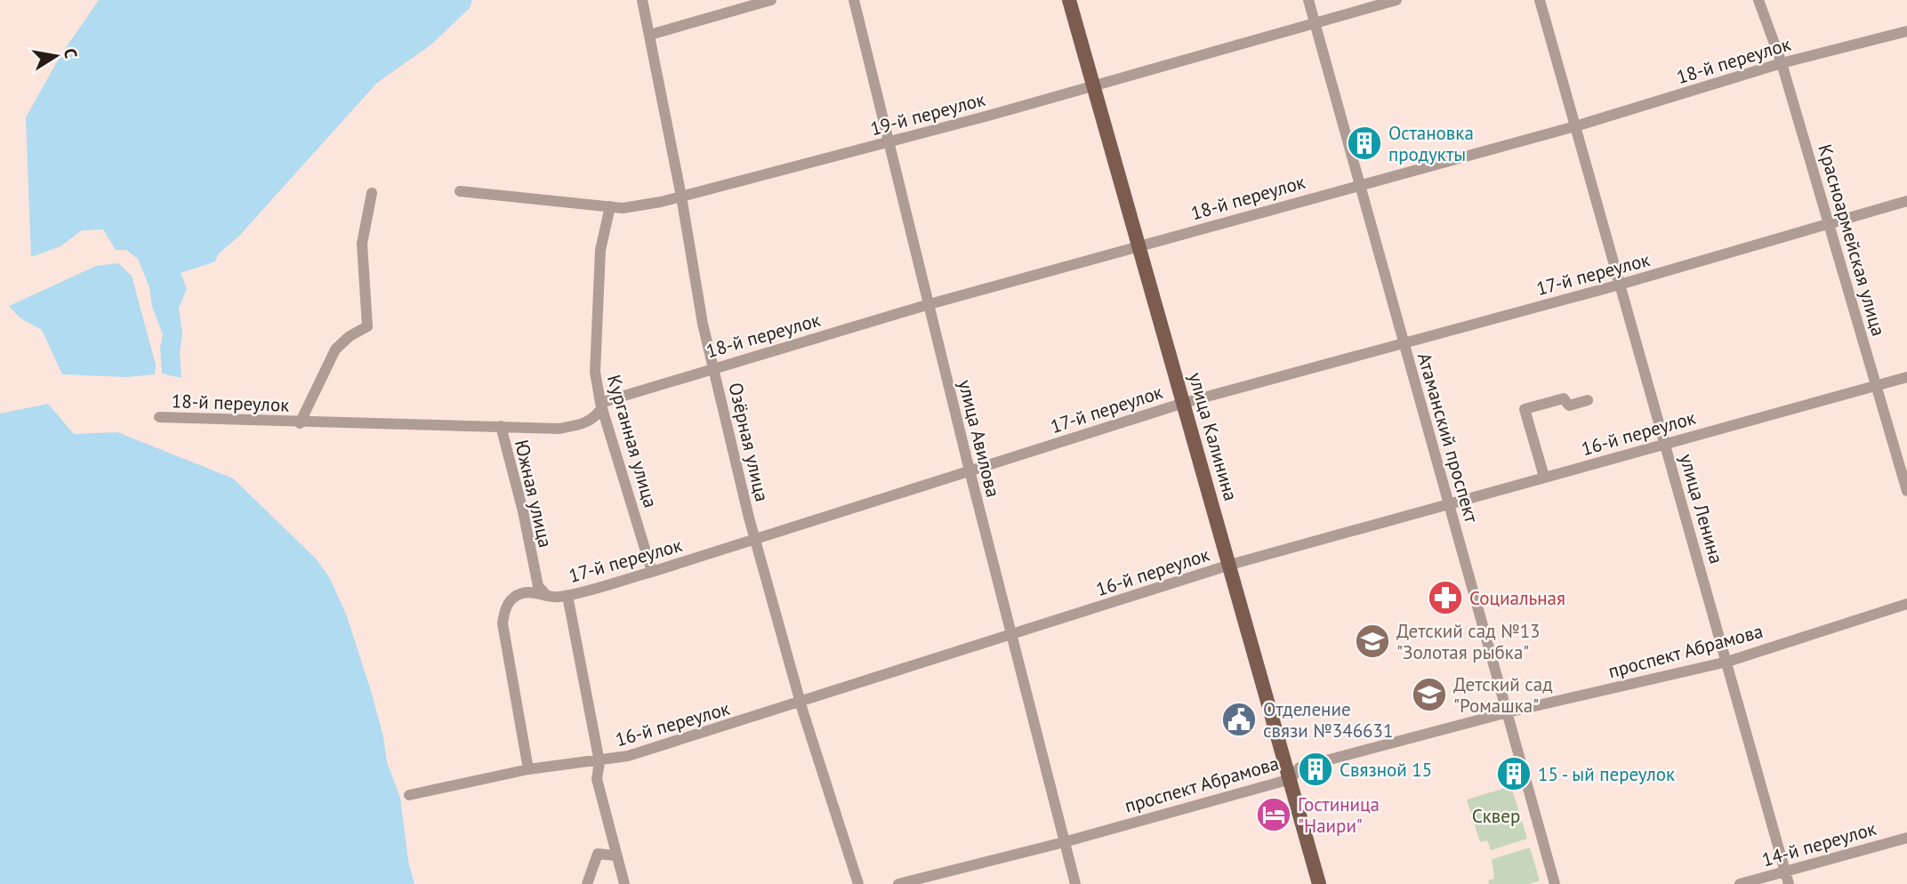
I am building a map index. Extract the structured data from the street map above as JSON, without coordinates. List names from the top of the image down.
{
  "streets": {
    "main road": ["улица Калинина"],
    "street": [
      "18-й переулок",
      "19-й переулок",
      "Красноармейская улица",
      "17-й переулок",
      "16-й переулок",
      "Атаманский проспект",
      "улица Авилова",
      "Курганная улица",
      "Озёрная улица",
      "Южная улица",
      "улица Ленина",
      "проспект Абрамова",
      "14-й переулок"
    ]
  },
  "crossings": [
    ["18-й переулок", "Красноармейская улица"],
    ["18-й переулок", "улица Калинина"],
    ["18-й переулок", "Атаманский проспект"],
    ["18-й переулок", "улица Авилова"],
    ["18-й переулок", "Курганная улица"],
    ["18-й переулок", "Озёрная улица"],
    ["18-й переулок", "Южная улица"],
    ["18-й переулок", "улица Ленина"],
    ["19-й переулок", "улица Калинина"],
    ["19-й переулок", "Атаманский проспект"],
    ["19-й переулок", "улица Авилова"],
    ["19-й переулок", "Курганная улица"],
    ["19-й переулок", "Озёрная улица"],
    ["Красноармейская улица", "17-й переулок"],
    ["Красноармейская улица", "16-й переулок"],
    ["17-й переулок", "16-й переулок"],
    ["17-й переулок", "улица Калинина"],
    ["17-й переулок", "Атаманский проспект"],
    ["17-й переулок", "улица Авилова"],
    ["17-й переулок", "Курганная улица"],
    ["17-й переулок", "Озёрная улица"],
    ["17-й переулок", "Южная улица"],
    ["17-й переулок", "улица Ленина"],
    ["16-й переулок", "улица Калинина"],
    ["16-й переулок", "Атаманский проспект"],
    ["16-й переулок", "улица Авилова"],
    ["16-й переулок", "Озёрная улица"],
    ["16-й переулок", "улица Ленина"],
    ["улица Калинина", "проспект Абрамова"],
    ["Атаманский проспект", "проспект Абрамова"],
    ["улица Авилова", "проспект Абрамова"],
    ["улица Ленина", "проспект Абрамова"],
    ["улица Ленина", "14-й переулок"]
  ],
  "parks": ["Сквер"],
  "places": {
    "building": ["Остановка продукты", "Связной 15", "15 - ый переулок"],
    "pharmacy": ["Социальная"],
    "school or university": ["Детский сад №13 \"Золотая рыбка\"", "Детский сад \"Ромашка\""],
    "public building": ["Отделение связи №346631"],
    "hotel": ["Гостиница \"Наири\""]
  },
  "north": "right"
}
